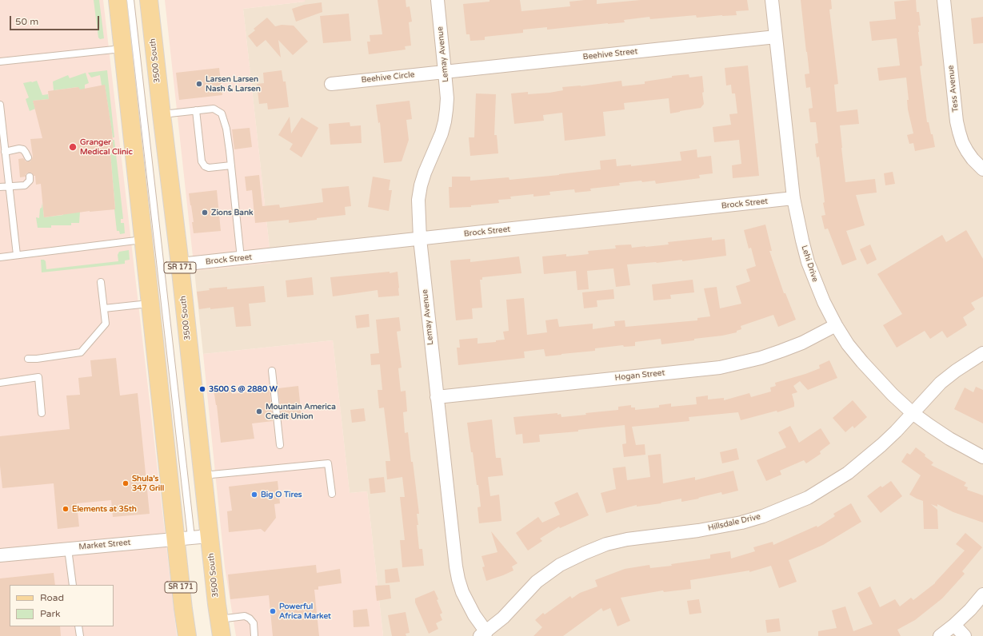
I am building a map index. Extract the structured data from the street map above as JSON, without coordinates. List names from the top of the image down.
{
  "streets": {
    "main road": ["3500 South", "SR 171"],
    "street": [
      "Lemay Avenue",
      "Beehive Street",
      "Beehive Circle",
      "Tess Avenue",
      "Brock Street",
      "Lehi Drive",
      "Hogan Street",
      "Hillsdale Drive",
      "Market Street"
    ]
  },
  "crossings": [
    ["Lemay Avenue", "Beehive Street"],
    ["Lemay Avenue", "Beehive Circle"],
    ["Lemay Avenue", "Brock Street"],
    ["Lemay Avenue", "Hogan Street"],
    ["Lemay Avenue", "Hillsdale Drive"],
    ["Beehive Street", "Beehive Circle"],
    ["Beehive Street", "Lehi Drive"],
    ["3500 South", "Brock Street"],
    ["3500 South", "Market Street"],
    ["Brock Street", "Lehi Drive"],
    ["Lehi Drive", "Hogan Street"],
    ["Lehi Drive", "Hillsdale Drive"],
    ["SR 171", "Market Street"]
  ],
  "places": [
    "Larsen Larsen Nash & Larsen",
    "Granger Medical Clinic",
    "Zions Bank",
    "3500 S @ 2880 W",
    "Mountain America Credit Union",
    "Shula’s 347 Grill",
    "Big O Tires",
    "Elements at 35th",
    "Powerful Africa Market"
  ],
  "legend": ["Road", "Park"],
  "scale_bar": "50 m"
}
